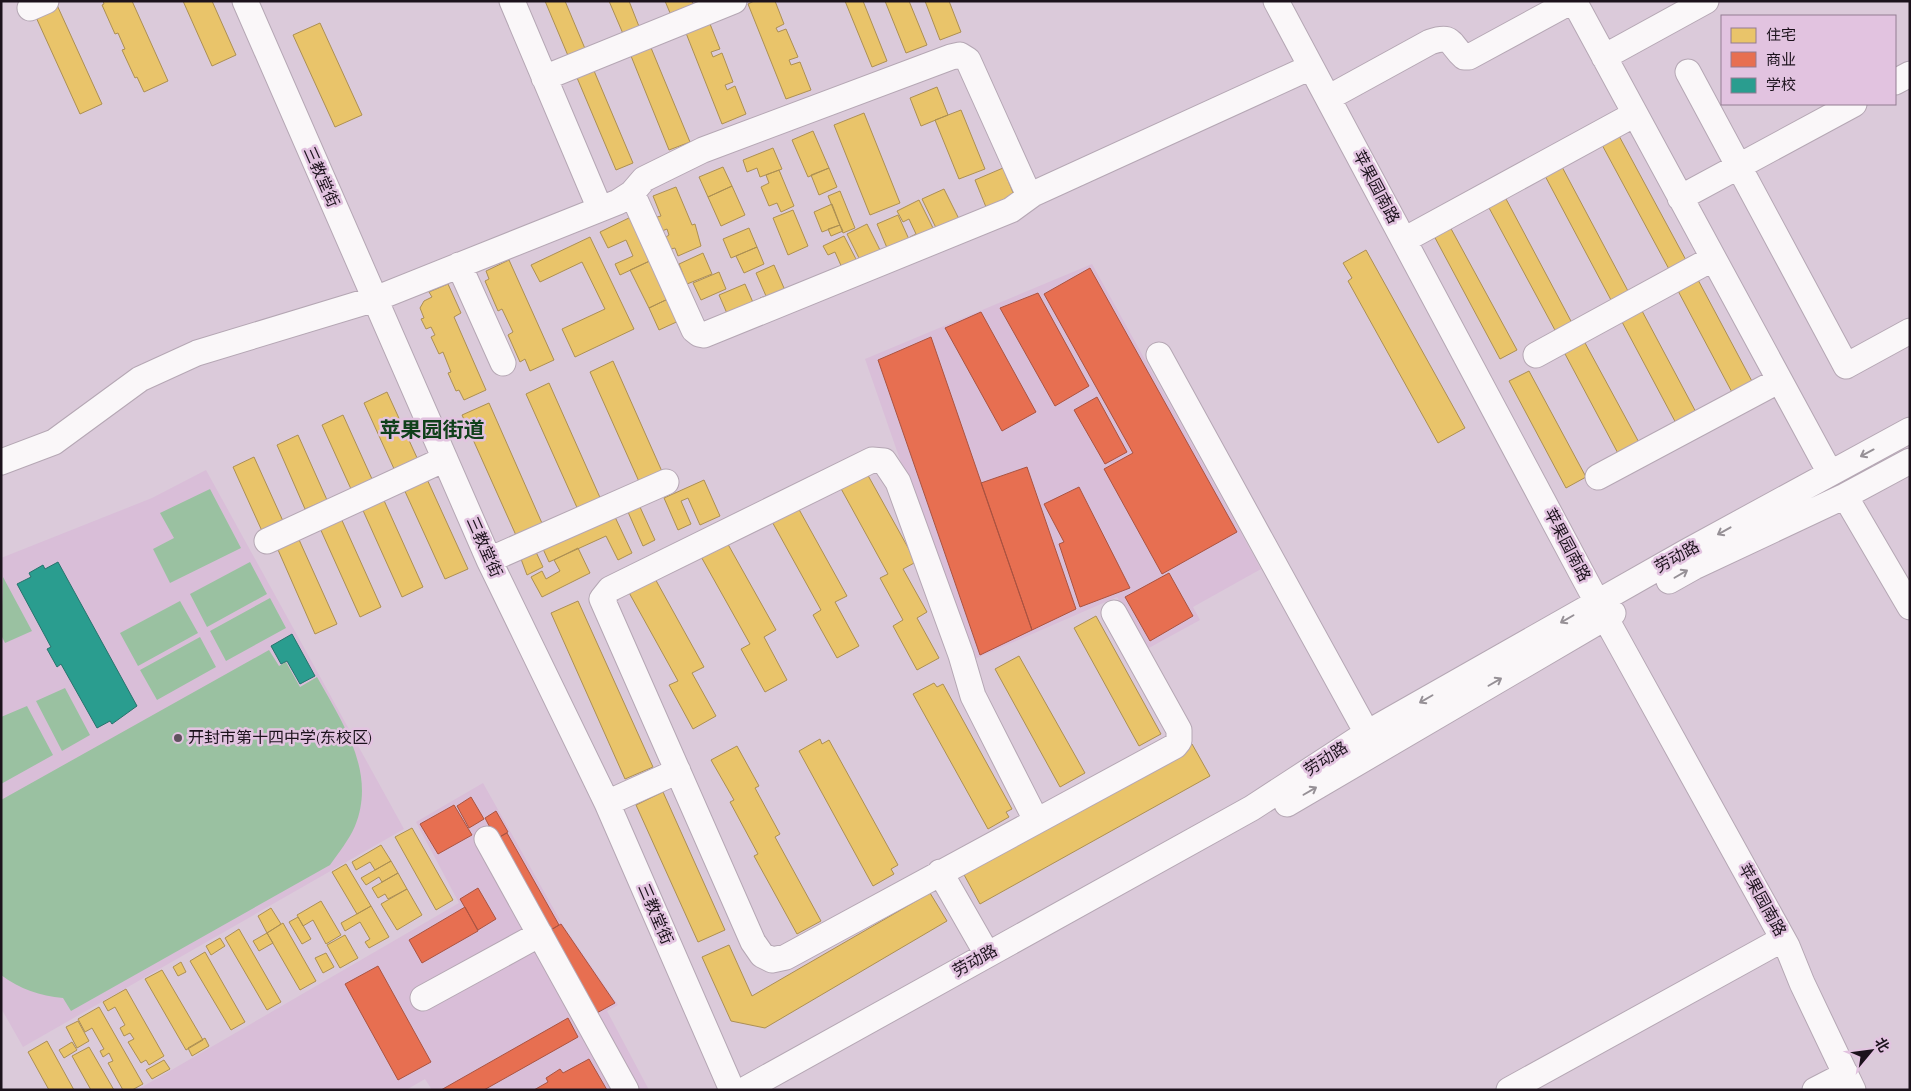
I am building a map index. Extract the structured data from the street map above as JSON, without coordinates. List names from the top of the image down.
{
  "streets": {
    "street": ["三教堂街", "苹果园南路", "劳动路"]
  },
  "crossings": [
    ["苹果园南路", "劳动路"]
  ],
  "districts": ["苹果园街道"],
  "places": ["开封市第十四中学(东校区)"],
  "legend": ["住宅", "商业", "学校"],
  "north": "top right"
}
